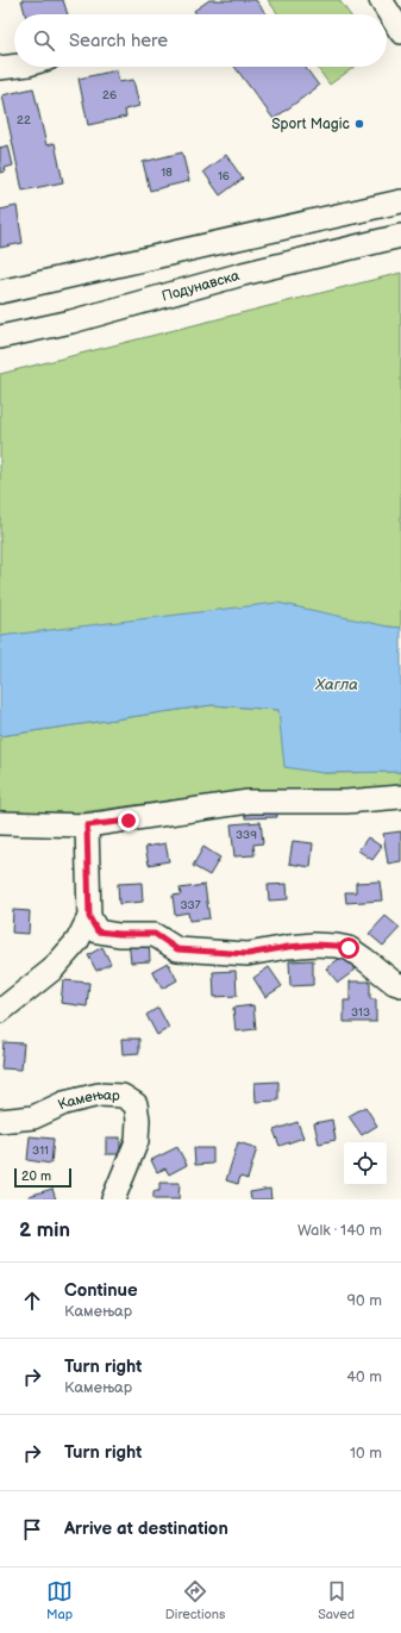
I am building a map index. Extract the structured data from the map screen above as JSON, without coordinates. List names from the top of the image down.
{
  "streets": {
    "street": ["Подунавска", "Камењар"]
  },
  "water": ["Хагла"],
  "places": ["Sport Magic"],
  "house_numbers": [
    "26",
    "22",
    "18",
    "16",
    "339",
    "337",
    "313",
    "311"
  ],
  "scale_bar": "20 m",
  "page": {
    "search": "Search here",
    "scale": "20 m",
    "heading": ["2 min", "Walk · 140 m"],
    "list": [
      ["Continue", "Камењар", "90 m"],
      ["Turn right", "Камењар", "40 m"],
      ["Turn right", "10 m"],
      "Arrive at destination"
    ],
    "nav": ["Map", "Directions", "Saved"]
  }
}
